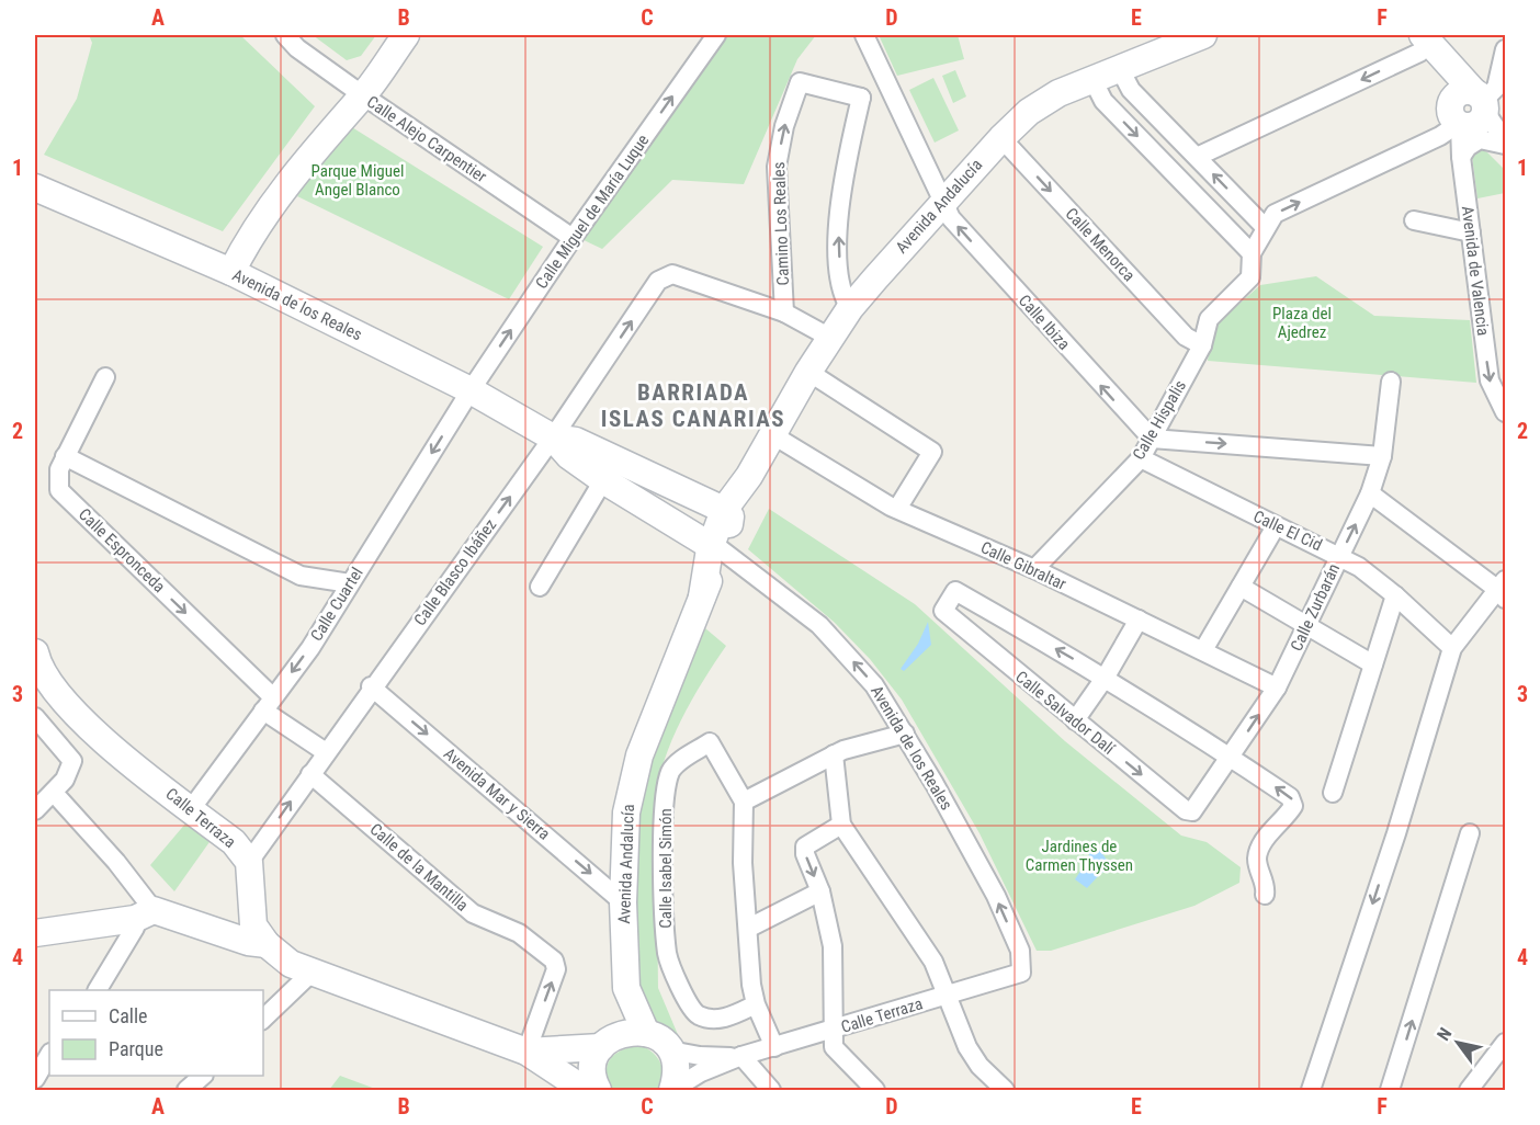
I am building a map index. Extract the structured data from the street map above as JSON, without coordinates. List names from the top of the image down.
{
  "streets": {
    "street": [
      "Calle Alejo Carpentier",
      "Avenida Andalucía",
      "Calle Miguel de María Luque",
      "Camino Los Reales",
      "Calle Menorca",
      "Avenida de Valencia",
      "Avenida de los Reales",
      "Calle Ibiza",
      "Calle Hispalis",
      "Calle El Cid",
      "Calle Espronceda",
      "Calle Gibraltar",
      "Calle Blasco Ibáñez",
      "Calle Cuartel",
      "Calle Zurbarán",
      "Calle Salvador Dalí",
      "Avenida Mar y Sierra",
      "Calle Terraza",
      "Calle de la Mantilla",
      "Calle Isabel Simón"
    ]
  },
  "crossings": [
    ["Calle Alejo Carpentier", "Calle Miguel de María Luque"],
    ["Avenida Andalucía", "Calle Menorca"],
    ["Avenida Andalucía", "Avenida de los Reales"],
    ["Avenida Andalucía", "Calle Ibiza"],
    ["Avenida Andalucía", "Calle Gibraltar"],
    ["Avenida Andalucía", "Avenida Mar y Sierra"],
    ["Avenida Andalucía", "Calle Terraza"],
    ["Calle Miguel de María Luque", "Avenida de los Reales"],
    ["Calle Miguel de María Luque", "Calle Cuartel"],
    ["Camino Los Reales", "Calle Blasco Ibáñez"],
    ["Calle Menorca", "Calle Hispalis"],
    ["Avenida de los Reales", "Calle Blasco Ibáñez"],
    ["Avenida de los Reales", "Calle Cuartel"],
    ["Avenida de los Reales", "Calle Terraza"],
    ["Calle Ibiza", "Calle Hispalis"],
    ["Calle Hispalis", "Calle El Cid"],
    ["Calle Hispalis", "Calle Gibraltar"],
    ["Calle El Cid", "Calle Zurbarán"],
    ["Calle Espronceda", "Calle Cuartel"],
    ["Calle Gibraltar", "Calle Zurbarán"],
    ["Calle Blasco Ibáñez", "Avenida Mar y Sierra"],
    ["Calle Blasco Ibáñez", "Calle Terraza"],
    ["Calle Blasco Ibáñez", "Calle de la Mantilla"],
    ["Calle Cuartel", "Calle Terraza"],
    ["Calle Zurbarán", "Calle Salvador Dalí"],
    ["Calle Terraza", "Calle de la Mantilla"]
  ],
  "one_way": [
    "Calle Miguel de María Luque",
    "Avenida de Valencia",
    "Calle Ibiza",
    "Calle Espronceda",
    "Calle Blasco Ibáñez",
    "Avenida Mar y Sierra",
    "Calle de la Mantilla"
  ],
  "districts": ["BARRIADA ISLAS CANARIAS"],
  "parks": ["Parque Miguel Angel Blanco", "Plaza del Ajedrez", "Jardines de Carmen Thyssen"],
  "legend": ["Calle", "Parque"],
  "north": "top left",
  "grid": {
    "columns": [
      "A",
      "B",
      "C",
      "D",
      "E",
      "F"
    ],
    "rows": [
      "1",
      "2",
      "3",
      "4"
    ]
  }
}
